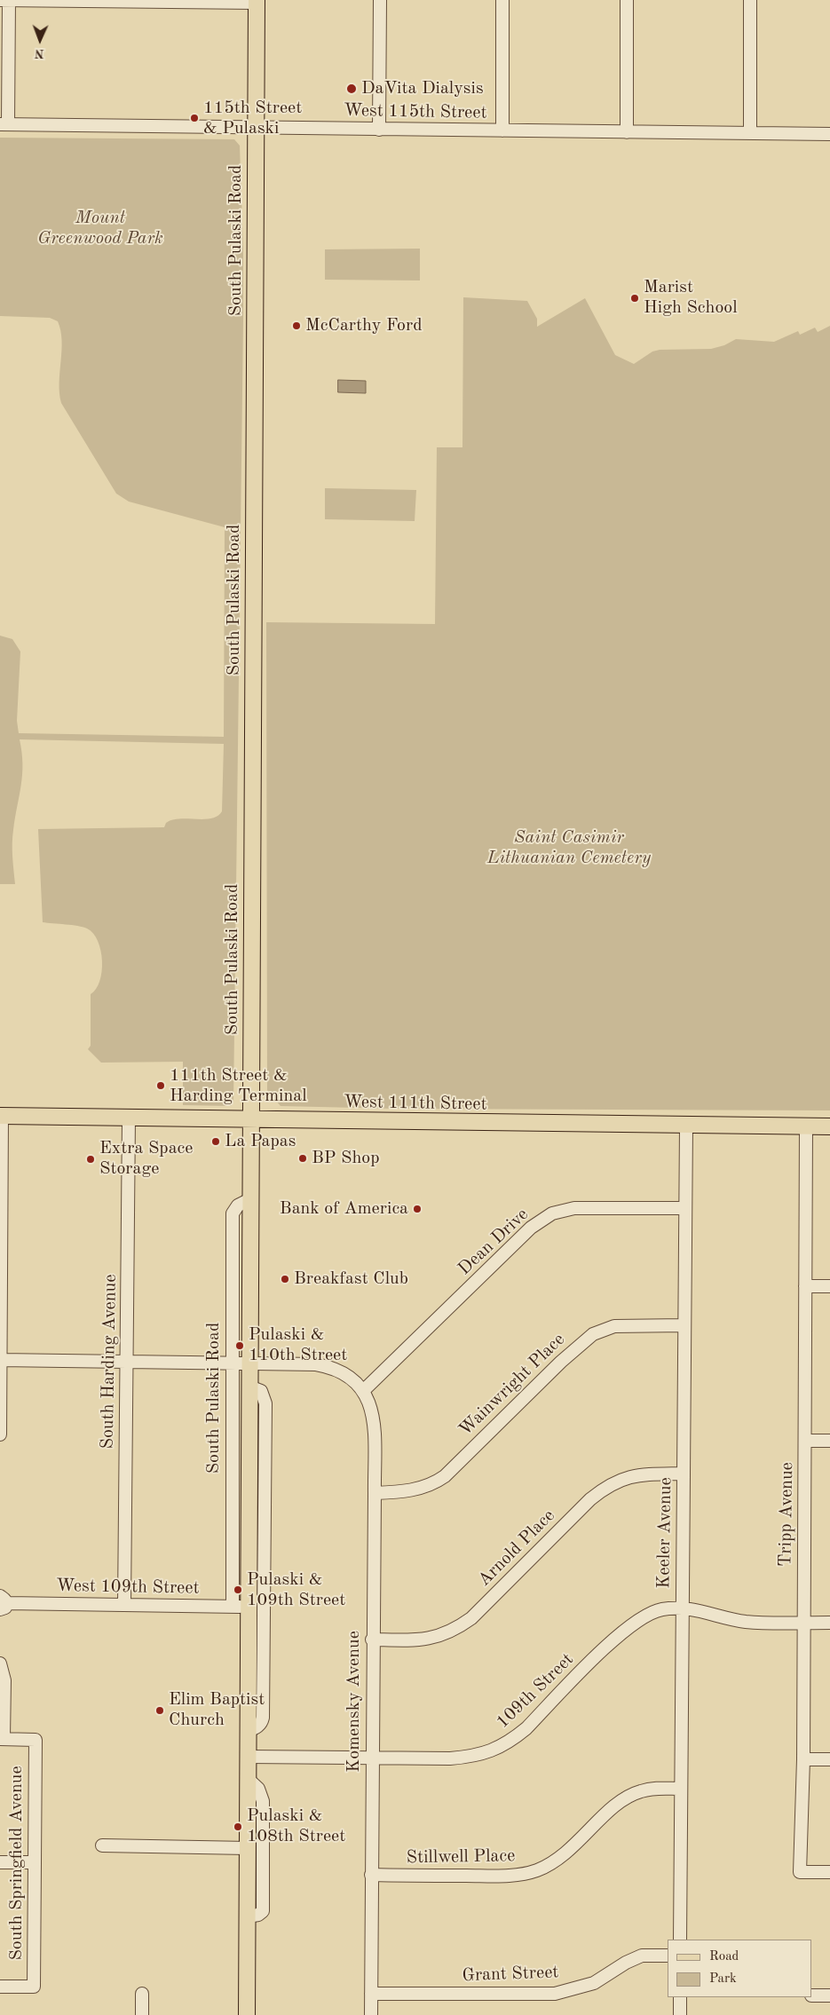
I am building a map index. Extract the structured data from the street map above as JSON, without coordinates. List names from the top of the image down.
{
  "streets": {
    "main road": ["South Pulaski Road", "West 111th Street"],
    "street": [
      "West 115th Street",
      "Dean Drive",
      "South Harding Avenue",
      "Wainwright Place",
      "Tripp Avenue",
      "Keeler Avenue",
      "Arnold Place",
      "West 109th Street",
      "109th Street",
      "Komensky Avenue",
      "Stillwell Place",
      "South Springfield Avenue",
      "Grant Street"
    ]
  },
  "crossings": [
    ["West 115th Street", "South Pulaski Road"],
    ["South Pulaski Road", "West 111th Street"],
    ["South Pulaski Road", "West 109th Street"],
    ["South Pulaski Road", "109th Street"],
    ["West 111th Street", "South Harding Avenue"],
    ["West 111th Street", "Tripp Avenue"],
    ["West 111th Street", "Keeler Avenue"],
    ["Dean Drive", "Keeler Avenue"],
    ["Dean Drive", "Komensky Avenue"],
    ["South Harding Avenue", "West 109th Street"],
    ["Wainwright Place", "Keeler Avenue"],
    ["Wainwright Place", "Komensky Avenue"],
    ["Tripp Avenue", "109th Street"],
    ["Keeler Avenue", "Arnold Place"],
    ["Keeler Avenue", "109th Street"],
    ["Keeler Avenue", "Stillwell Place"],
    ["Arnold Place", "Komensky Avenue"],
    ["109th Street", "Komensky Avenue"],
    ["Komensky Avenue", "Stillwell Place"],
    ["Komensky Avenue", "Grant Street"]
  ],
  "parks": ["Mount Greenwood Park", "Saint Casimir Lithuanian Cemetery"],
  "places": [
    "DaVita Dialysis",
    "115th Street & Pulaski",
    "Marist High School",
    "McCarthy Ford",
    "111th Street & Harding Terminal",
    "La Papas",
    "BP Shop",
    "Extra Space Storage",
    "Bank of America",
    "Breakfast Club",
    "Pulaski & 110th Street",
    "Pulaski & 109th Street",
    "Elim Baptist Church",
    "Pulaski & 108th Street"
  ],
  "legend": ["Road", "Park"],
  "north": "bottom"
}
